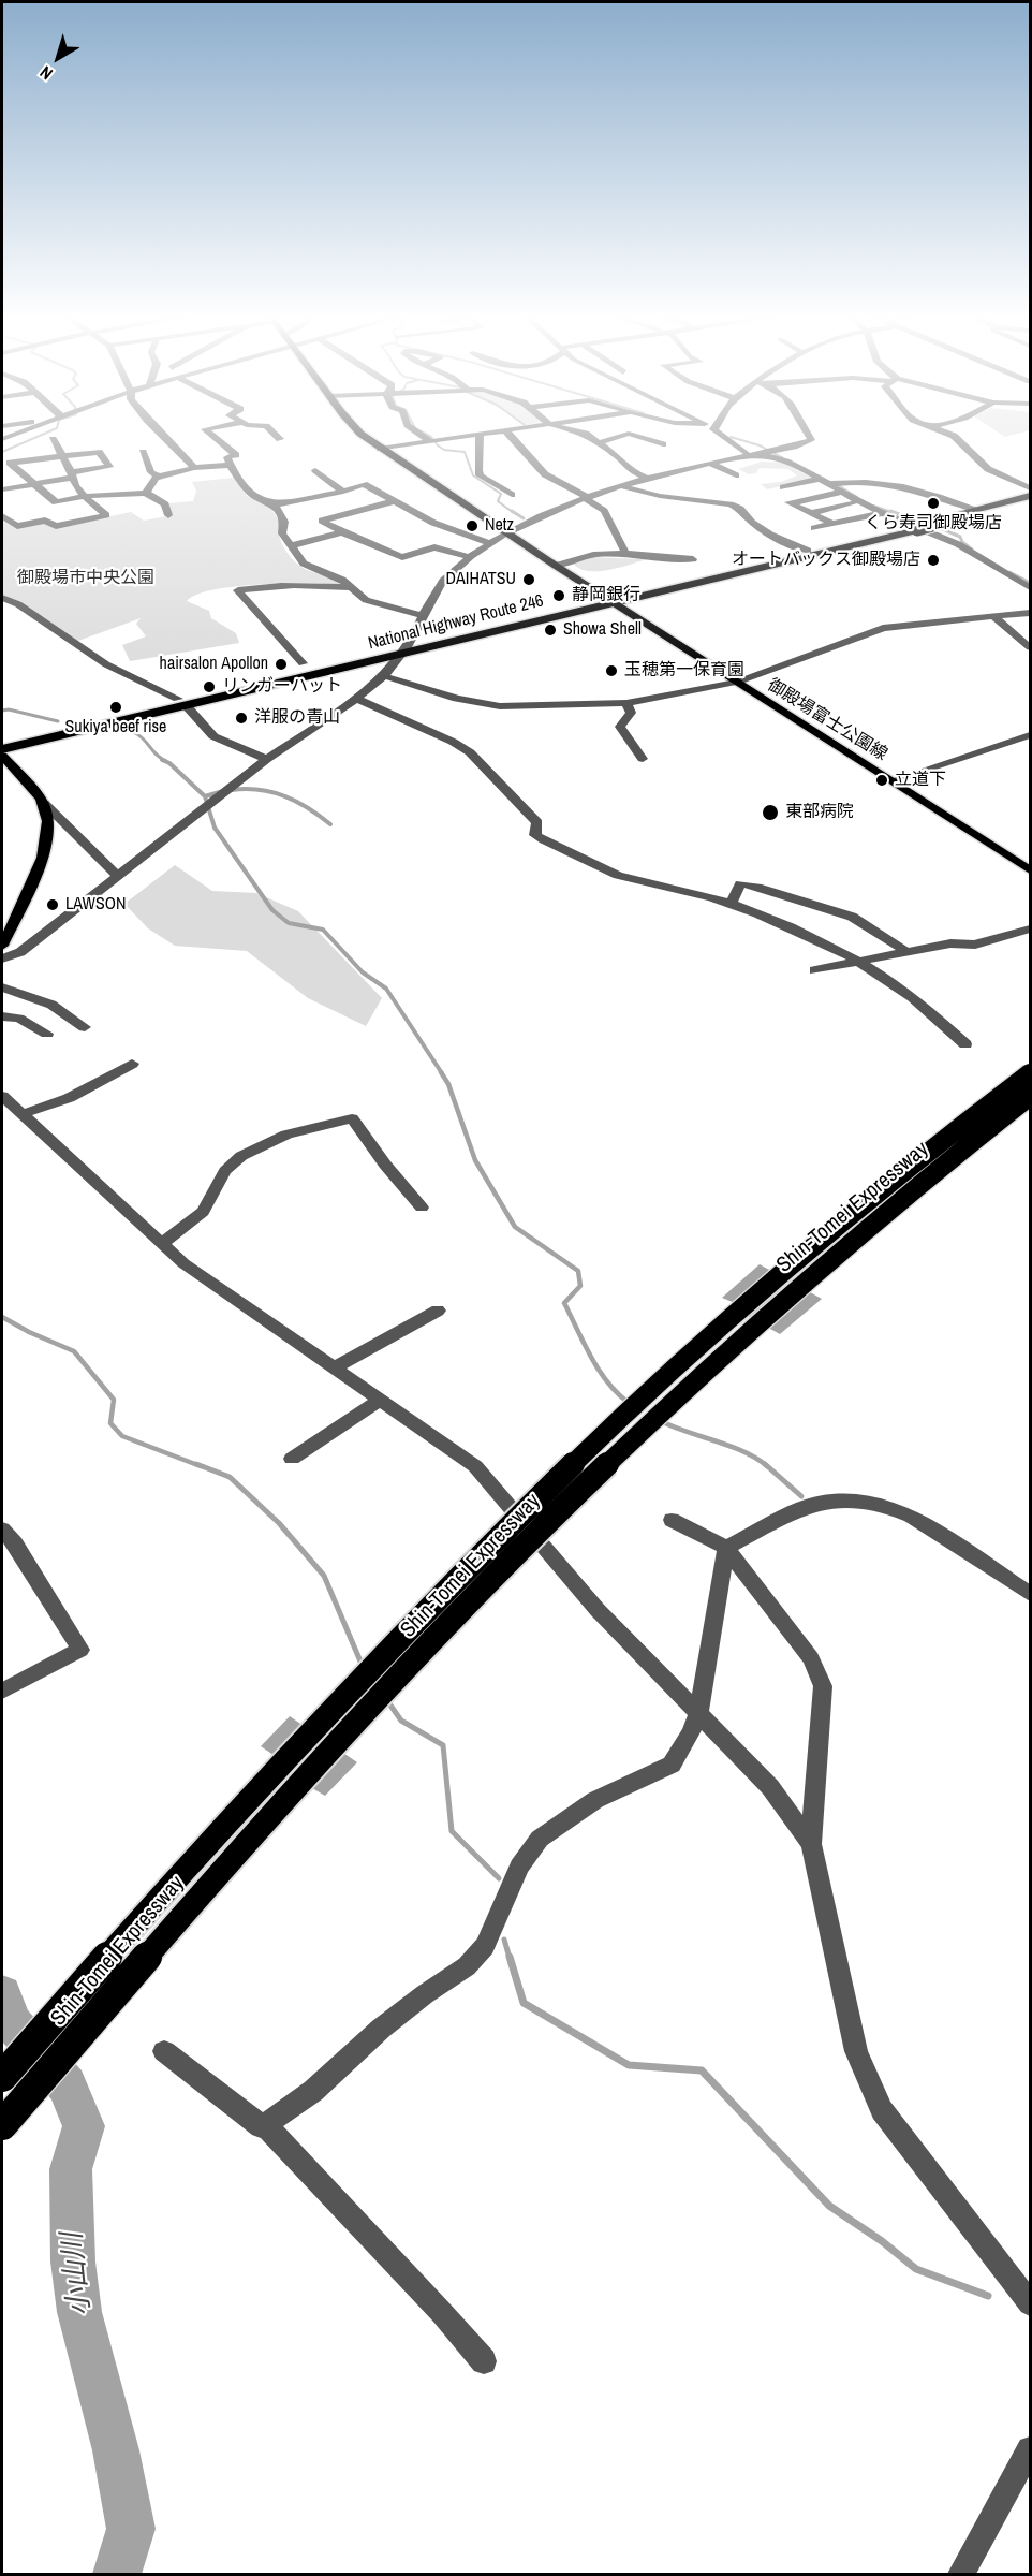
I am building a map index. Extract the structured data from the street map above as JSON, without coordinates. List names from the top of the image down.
{
  "streets": {
    "highway": ["National Highway Route 246", "Shin-Tomei Expressway"],
    "main road": ["御殿場富士公園線"]
  },
  "crossings": [
    ["National Highway Route 246", "御殿場富士公園線"]
  ],
  "water": ["小山川"],
  "parks": ["御殿場市中央公園"],
  "places": [
    "くら寿司御殿場店",
    "Netz",
    "オートバックス御殿場店",
    "DAIHATSU",
    "静岡銀行",
    "Showa Shell",
    "hairsalon Apollon",
    "玉穂第一保育園",
    "リンガーハット",
    "Sukiya beef rise",
    "洋服の青山",
    "立道下",
    "東部病院",
    "LAWSON"
  ],
  "north": "bottom left"
}
